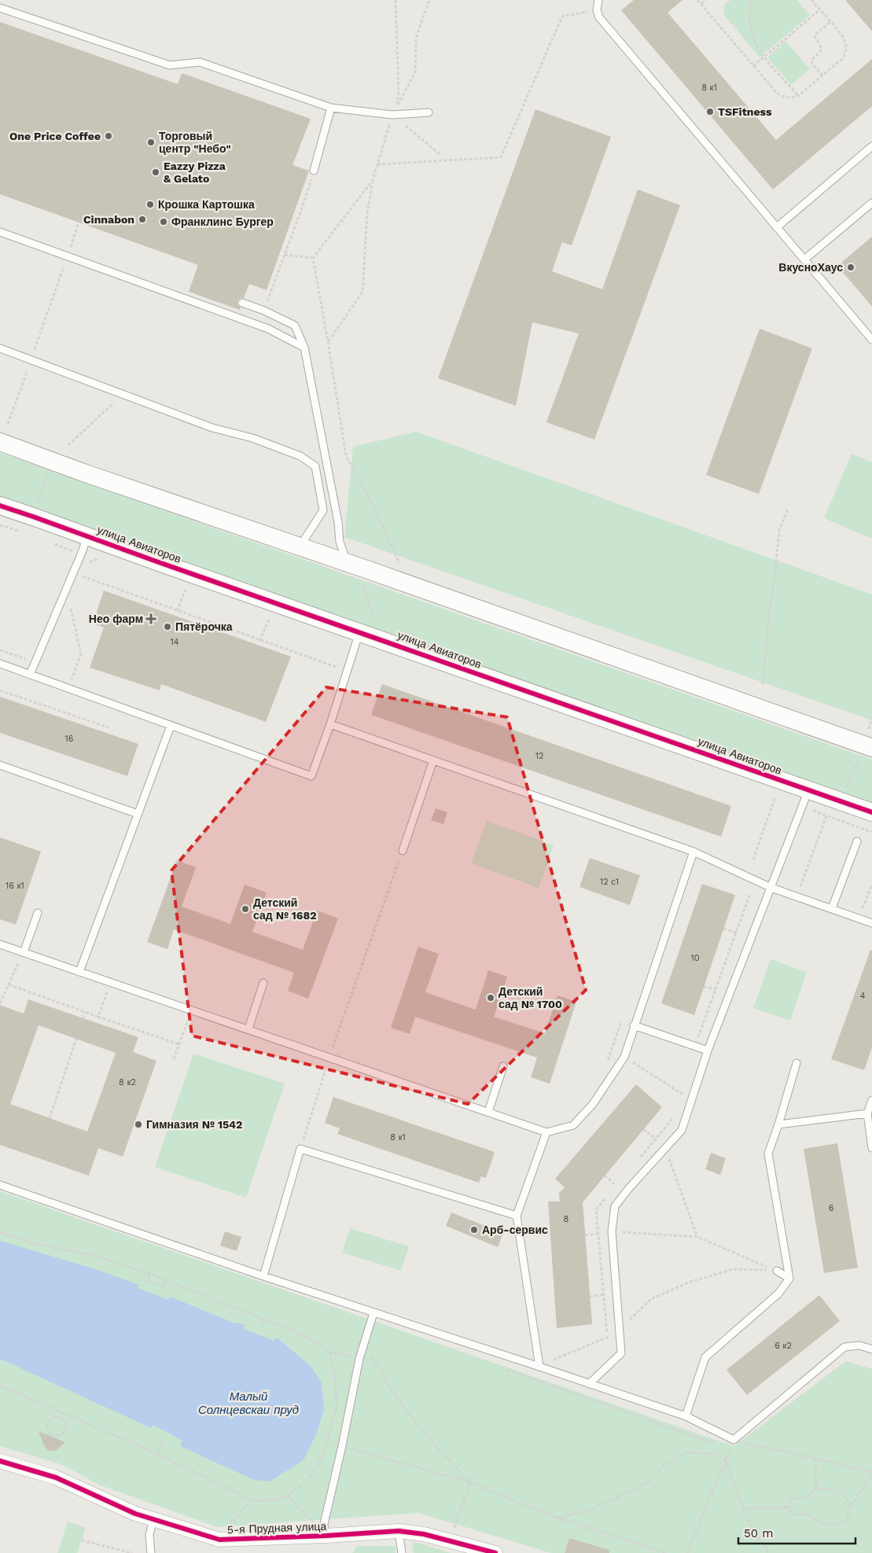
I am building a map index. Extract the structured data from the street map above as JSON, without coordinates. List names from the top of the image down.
{
  "streets": {
    "street": ["улица Авиаторов", "5-я Прудная улица"]
  },
  "water": ["Малый Солнцевскаи пруд"],
  "places": {
    "other": [
      "TSFitness",
      "One Price Coffee",
      "Торговый центр \"Небо\"",
      "Eazzy Pizza & Gelato",
      "Крошка Картошка",
      "Cinnabon",
      "Франклинс Бургер",
      "ВкусноХаус",
      "Пятёрочка",
      "Детский сад № 1682",
      "Детский сад № 1700",
      "Гимназия № 1542",
      "Арб-сервис"
    ],
    "health": ["Нео фарм"]
  },
  "house_numbers": [
    "8 к1",
    "14",
    "16",
    "12",
    "12 с1",
    "16 к1",
    "10",
    "4",
    "8 к2",
    "8 к1",
    "6",
    "8",
    "6 к2"
  ],
  "scale_bar": "50 m"
}
